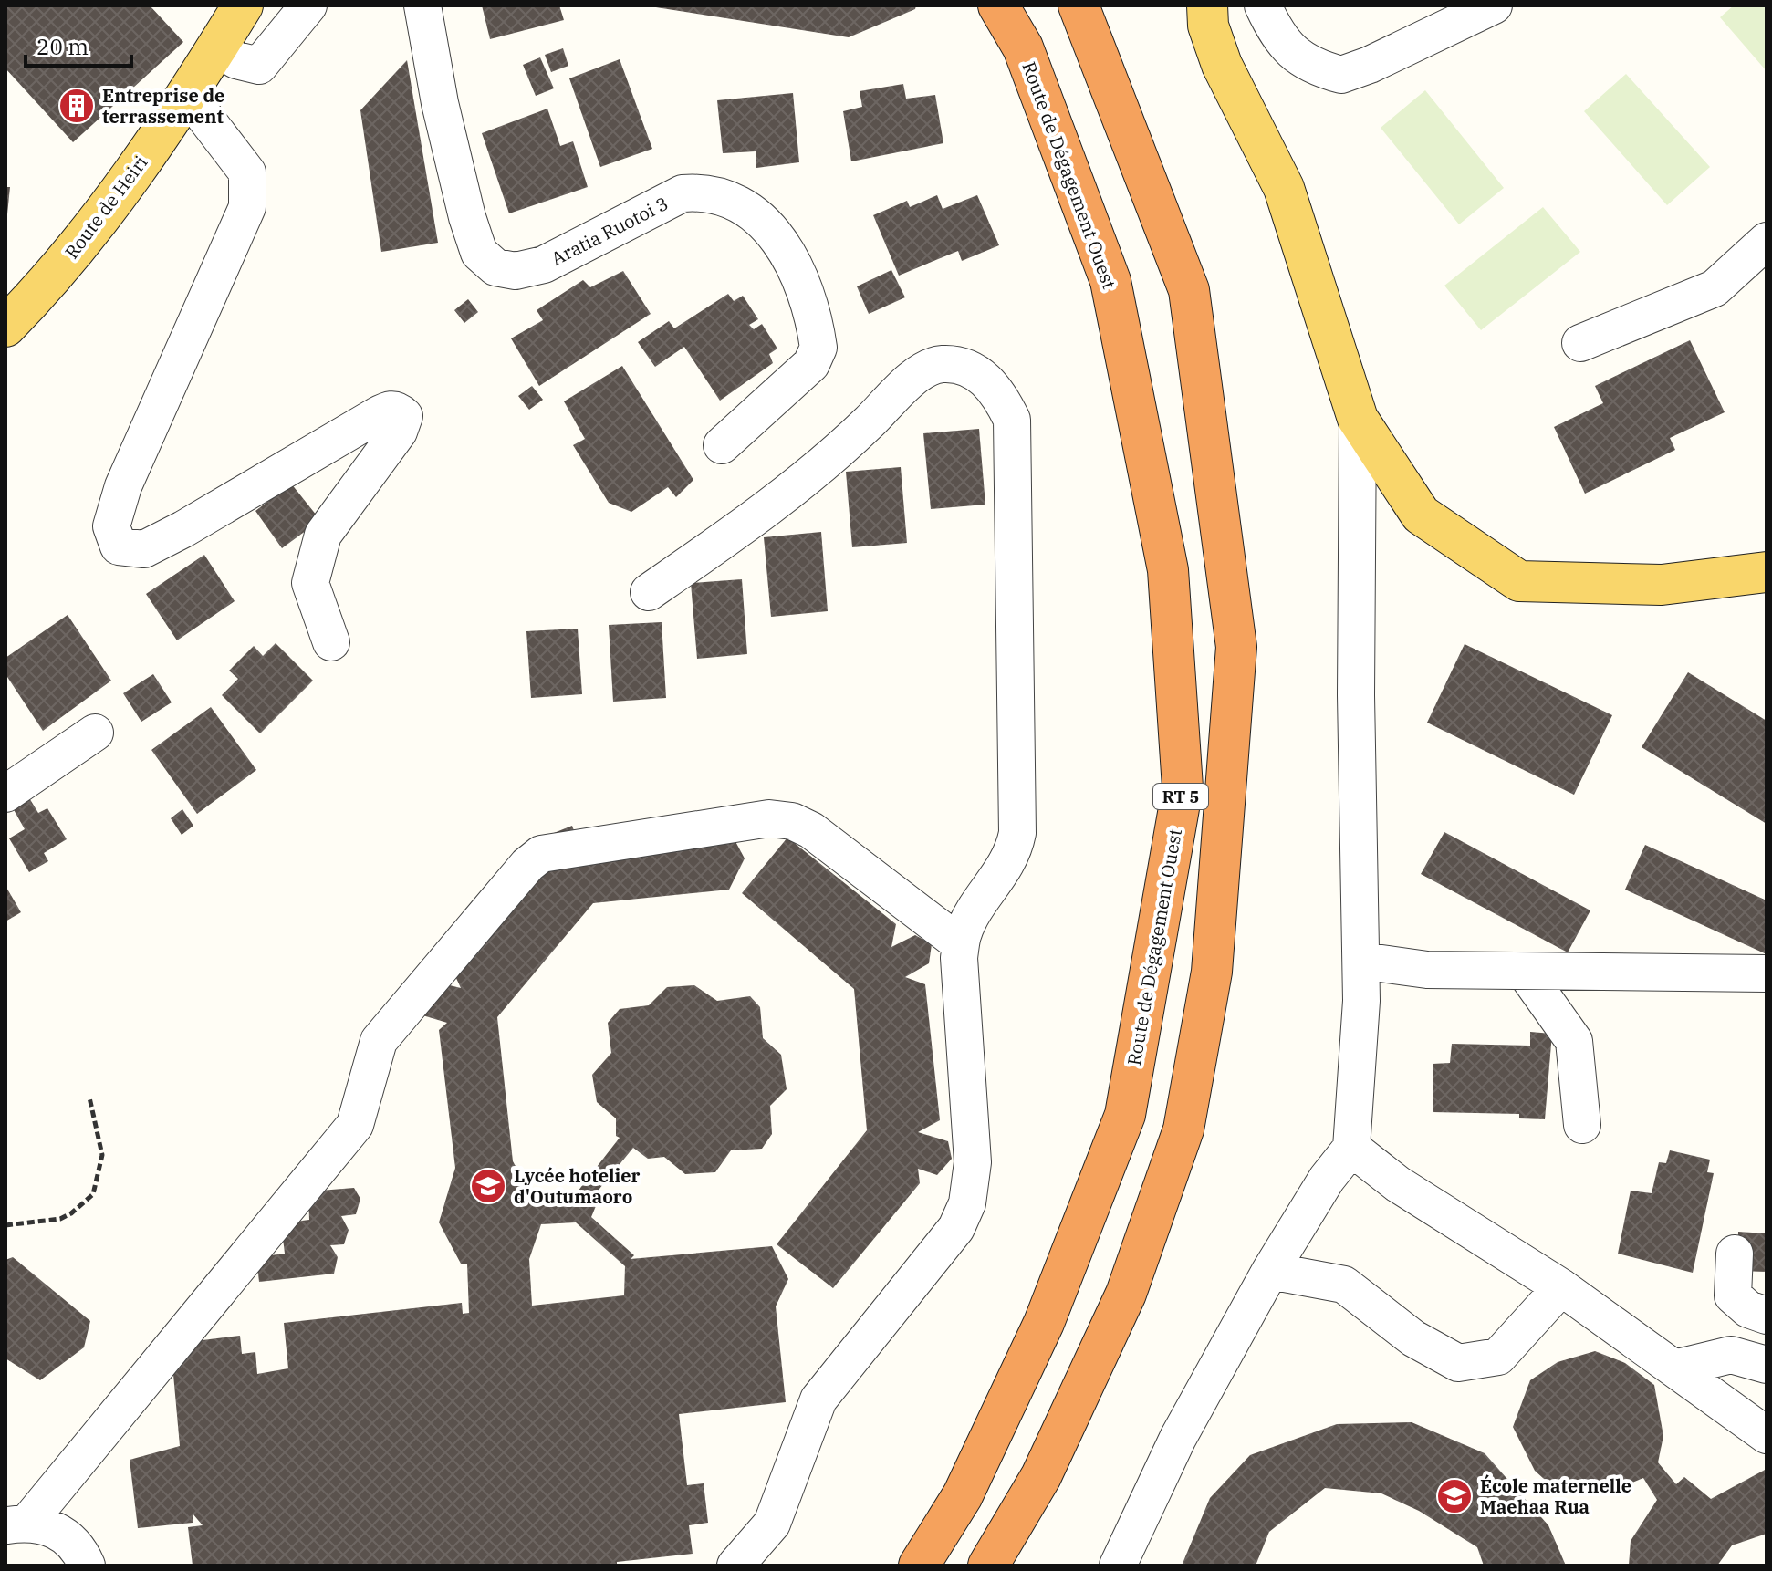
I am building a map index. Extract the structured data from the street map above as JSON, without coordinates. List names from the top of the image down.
{
  "streets": {
    "highway": ["Route de Dégagement Ouest", "RT 5"],
    "main road": ["Route de Heiri"],
    "street": ["Aratia Ruotoi 3"]
  },
  "places": {
    "building": ["Entreprise de terrassement"],
    "school or university": ["Lycée hotelier d'Outumaoro", "École maternelle Maehaa Rua"]
  },
  "scale_bar": "20 m"
}
